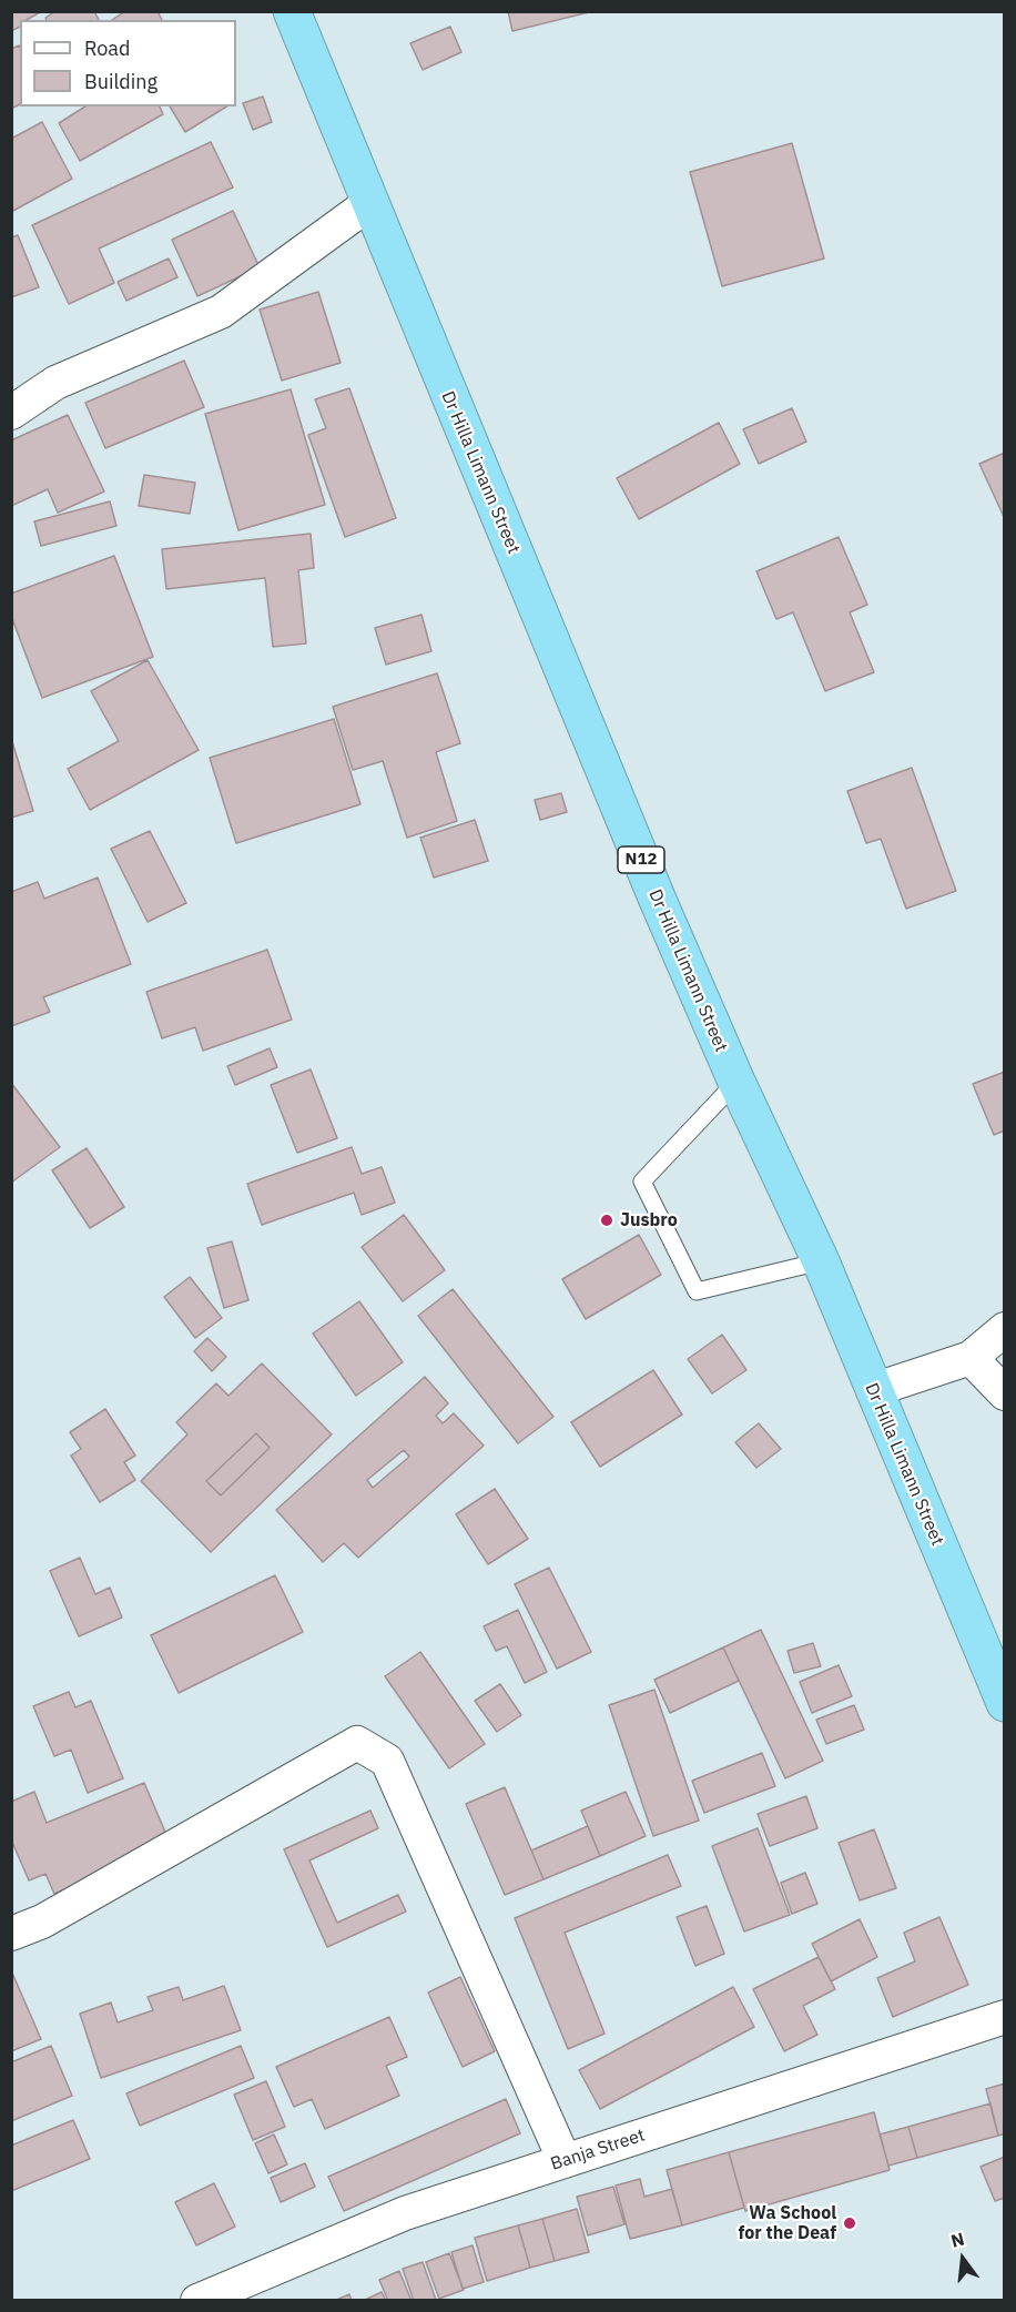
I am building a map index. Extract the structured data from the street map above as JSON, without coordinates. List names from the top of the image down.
{
  "streets": {
    "highway": ["Dr Hilla Limann Street", "N12"],
    "street": ["Banja Street"]
  },
  "places": ["Jusbro", "Wa School for the Deaf"],
  "legend": ["Road", "Building"],
  "north": "top"
}
